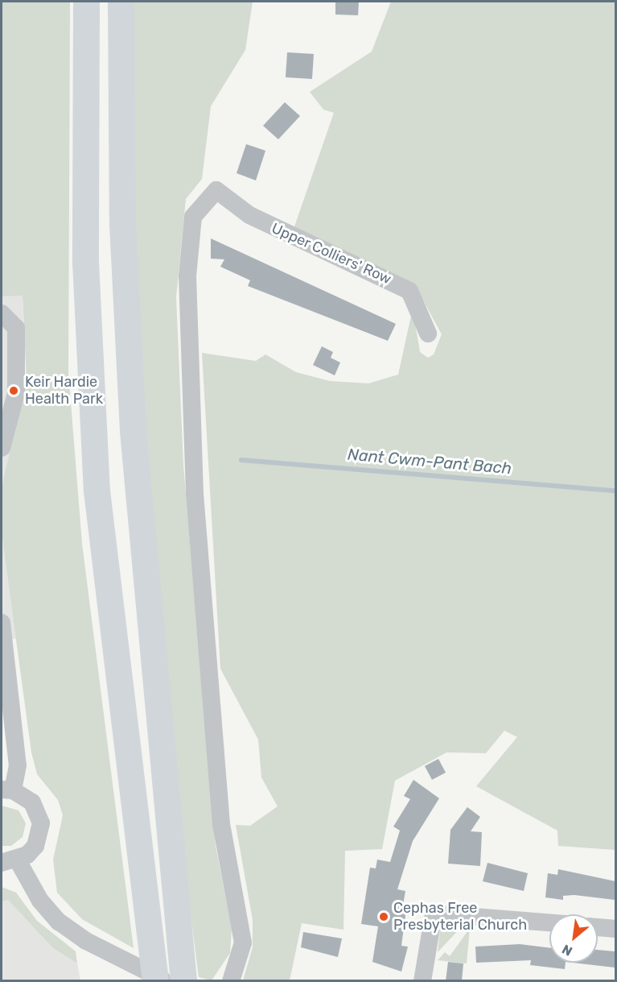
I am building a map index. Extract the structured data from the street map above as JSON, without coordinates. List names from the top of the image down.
{
  "streets": {
    "street": ["Upper Colliers' Row"]
  },
  "water": ["Nant Cwm-Pant Bach"],
  "places": ["Keir Hardie Health Park", "Cephas Free Presbyterial Church"],
  "north": "bottom left"
}
